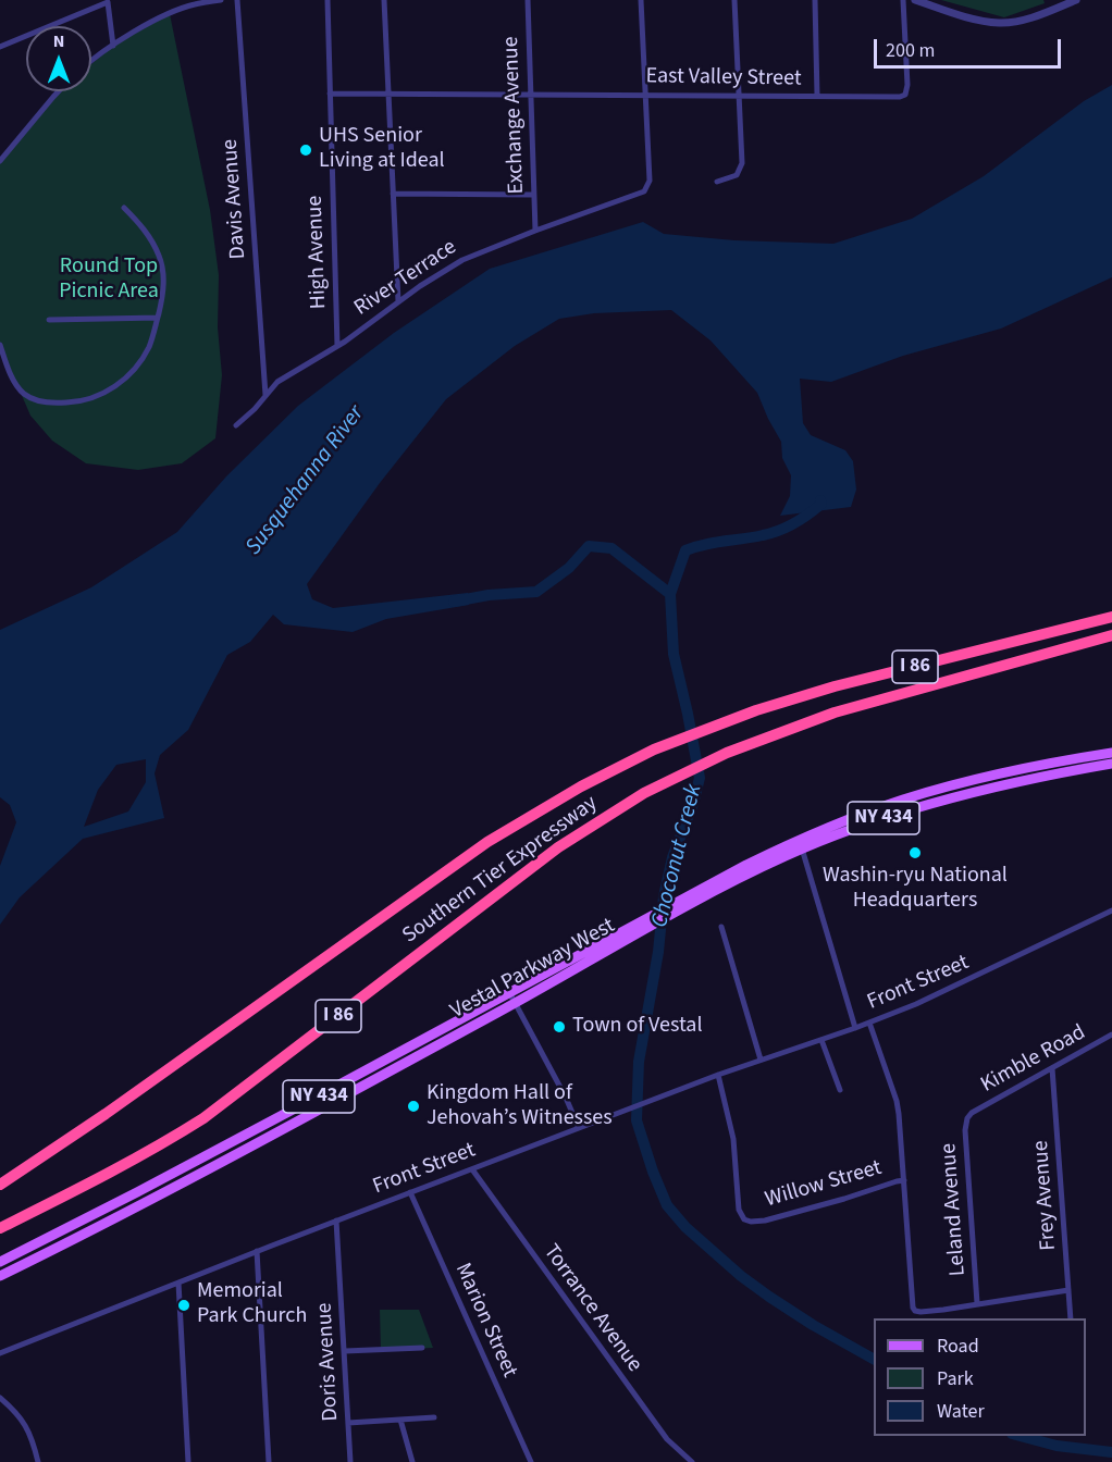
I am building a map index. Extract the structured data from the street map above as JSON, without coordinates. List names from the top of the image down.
{
  "streets": {
    "highway": ["I 86", "Southern Tier Expressway"],
    "main road": ["NY 434", "Vestal Parkway West"],
    "street": [
      "East Valley Street",
      "Exchange Avenue",
      "Davis Avenue",
      "High Avenue",
      "River Terrace",
      "Front Street",
      "Kimble Road",
      "Willow Street",
      "Frey Avenue",
      "Leland Avenue",
      "Torrance Avenue",
      "Marion Street",
      "Doris Avenue"
    ]
  },
  "crossings": [
    ["East Valley Street", "Exchange Avenue"],
    ["East Valley Street", "High Avenue"],
    ["East Valley Street", "River Terrace"],
    ["Exchange Avenue", "River Terrace"],
    ["Davis Avenue", "River Terrace"],
    ["High Avenue", "River Terrace"],
    ["Front Street", "Willow Street"],
    ["Front Street", "Torrance Avenue"],
    ["Front Street", "Marion Street"],
    ["Front Street", "Doris Avenue"],
    ["Kimble Road", "Frey Avenue"],
    ["Kimble Road", "Leland Avenue"]
  ],
  "water": ["Susquehanna River", "Choconut Creek"],
  "parks": ["Round Top Picnic Area"],
  "places": [
    "UHS Senior Living at Ideal",
    "Washin-ryu National Headquarters",
    "Town of Vestal",
    "Kingdom Hall of Jehovah’s Witnesses",
    "Memorial Park Church"
  ],
  "legend": ["Road", "Park", "Water"],
  "scale_bar": "200 m",
  "north": "top"
}
